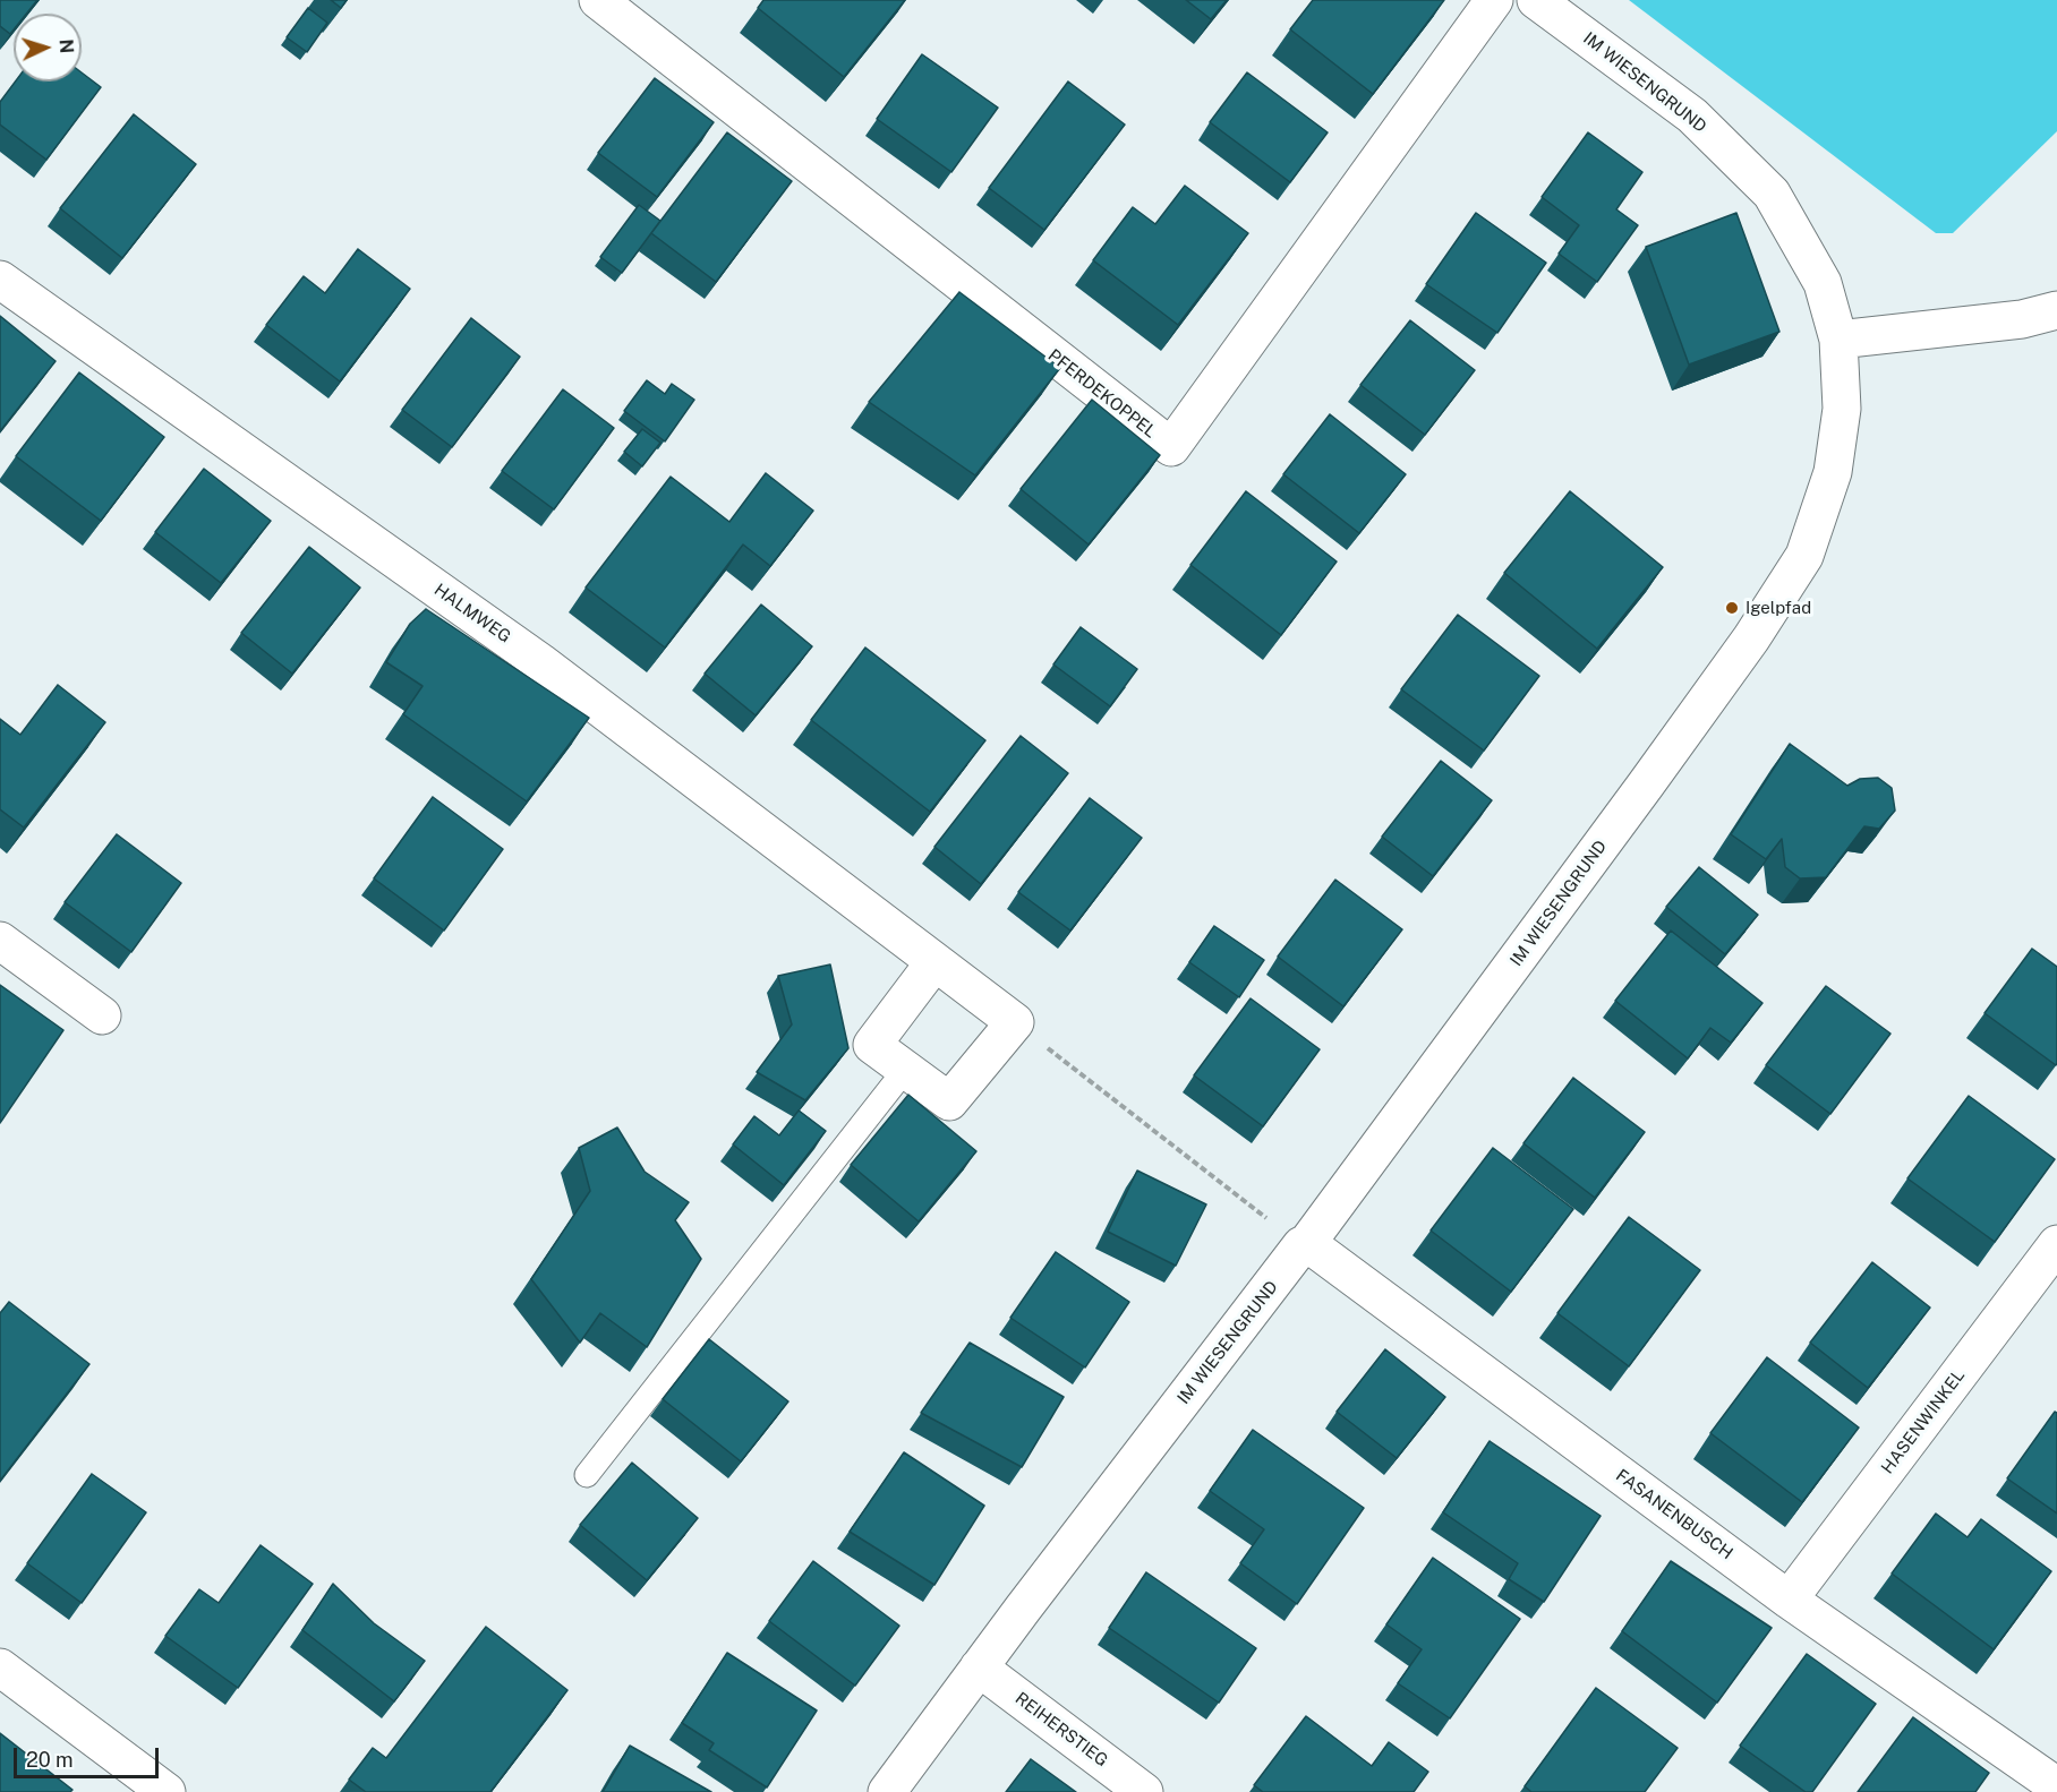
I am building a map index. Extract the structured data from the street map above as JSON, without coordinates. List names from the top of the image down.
{
  "streets": {
    "street": [
      "IM WIESENGRUND",
      "PFERDEKOPPEL",
      "HALMWEG",
      "HASENWINKEL",
      "FASANENBUSCH",
      "REIHERSTIEG"
    ]
  },
  "crossings": [
    ["IM WIESENGRUND", "FASANENBUSCH"],
    ["IM WIESENGRUND", "REIHERSTIEG"],
    ["HASENWINKEL", "FASANENBUSCH"]
  ],
  "places": ["Igelpfad"],
  "scale_bar": "20 m",
  "north": "right"
}
